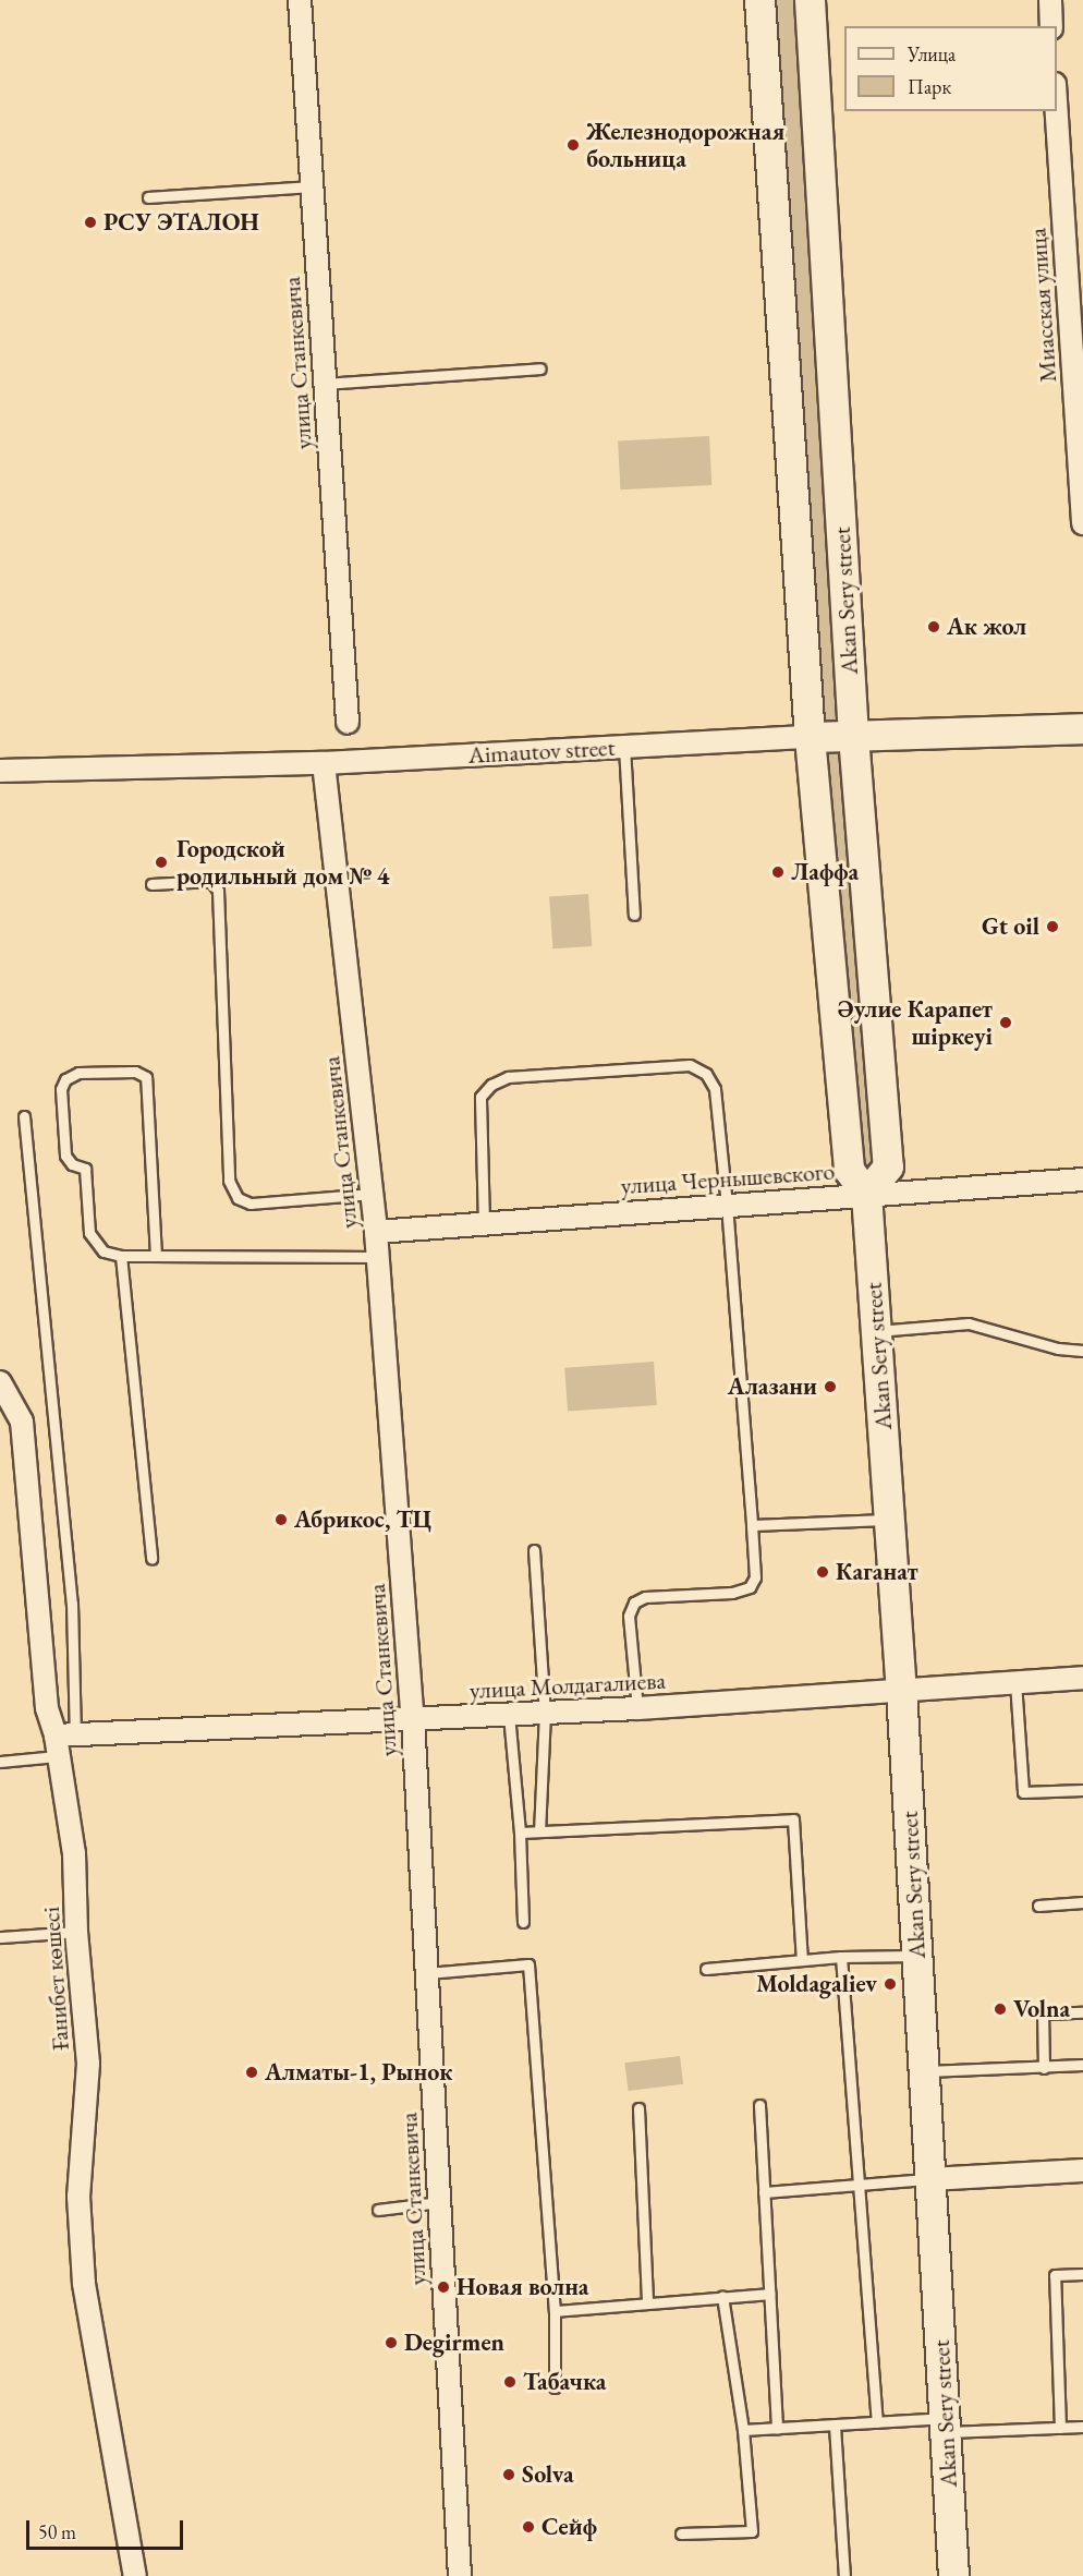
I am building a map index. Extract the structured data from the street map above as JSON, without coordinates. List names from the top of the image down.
{
  "streets": {
    "street": [
      "Миасская улица",
      "улица Станкевича",
      "Akan Sery street",
      "Aimautov street",
      "улица Чернышевского",
      "улица Молдагалиева",
      "Ғанибет көшесі"
    ]
  },
  "crossings": [
    ["улица Станкевича", "Aimautov street"],
    ["улица Станкевича", "улица Чернышевского"],
    ["улица Станкевича", "улица Молдагалиева"],
    ["Akan Sery street", "Aimautov street"],
    ["Akan Sery street", "улица Чернышевского"],
    ["Akan Sery street", "улица Молдагалиева"],
    ["улица Молдагалиева", "Ғанибет көшесі"]
  ],
  "places": [
    "Железнодорожная больница",
    "РСУ ЭТАЛОН",
    "Ак жол",
    "Городской родильный дом № 4",
    "Лаффа",
    "Gt oil",
    "Әулие Карапет шіркеуі",
    "Алазани",
    "Абрикос, ТЦ",
    "Каганат",
    "Moldagaliev",
    "Volna",
    "Алматы-1, Рынок",
    "Новая волна",
    "Degirmen",
    "Табачка",
    "Solva",
    "Сейф"
  ],
  "legend": ["Улица", "Парк"],
  "scale_bar": "50 m"
}
